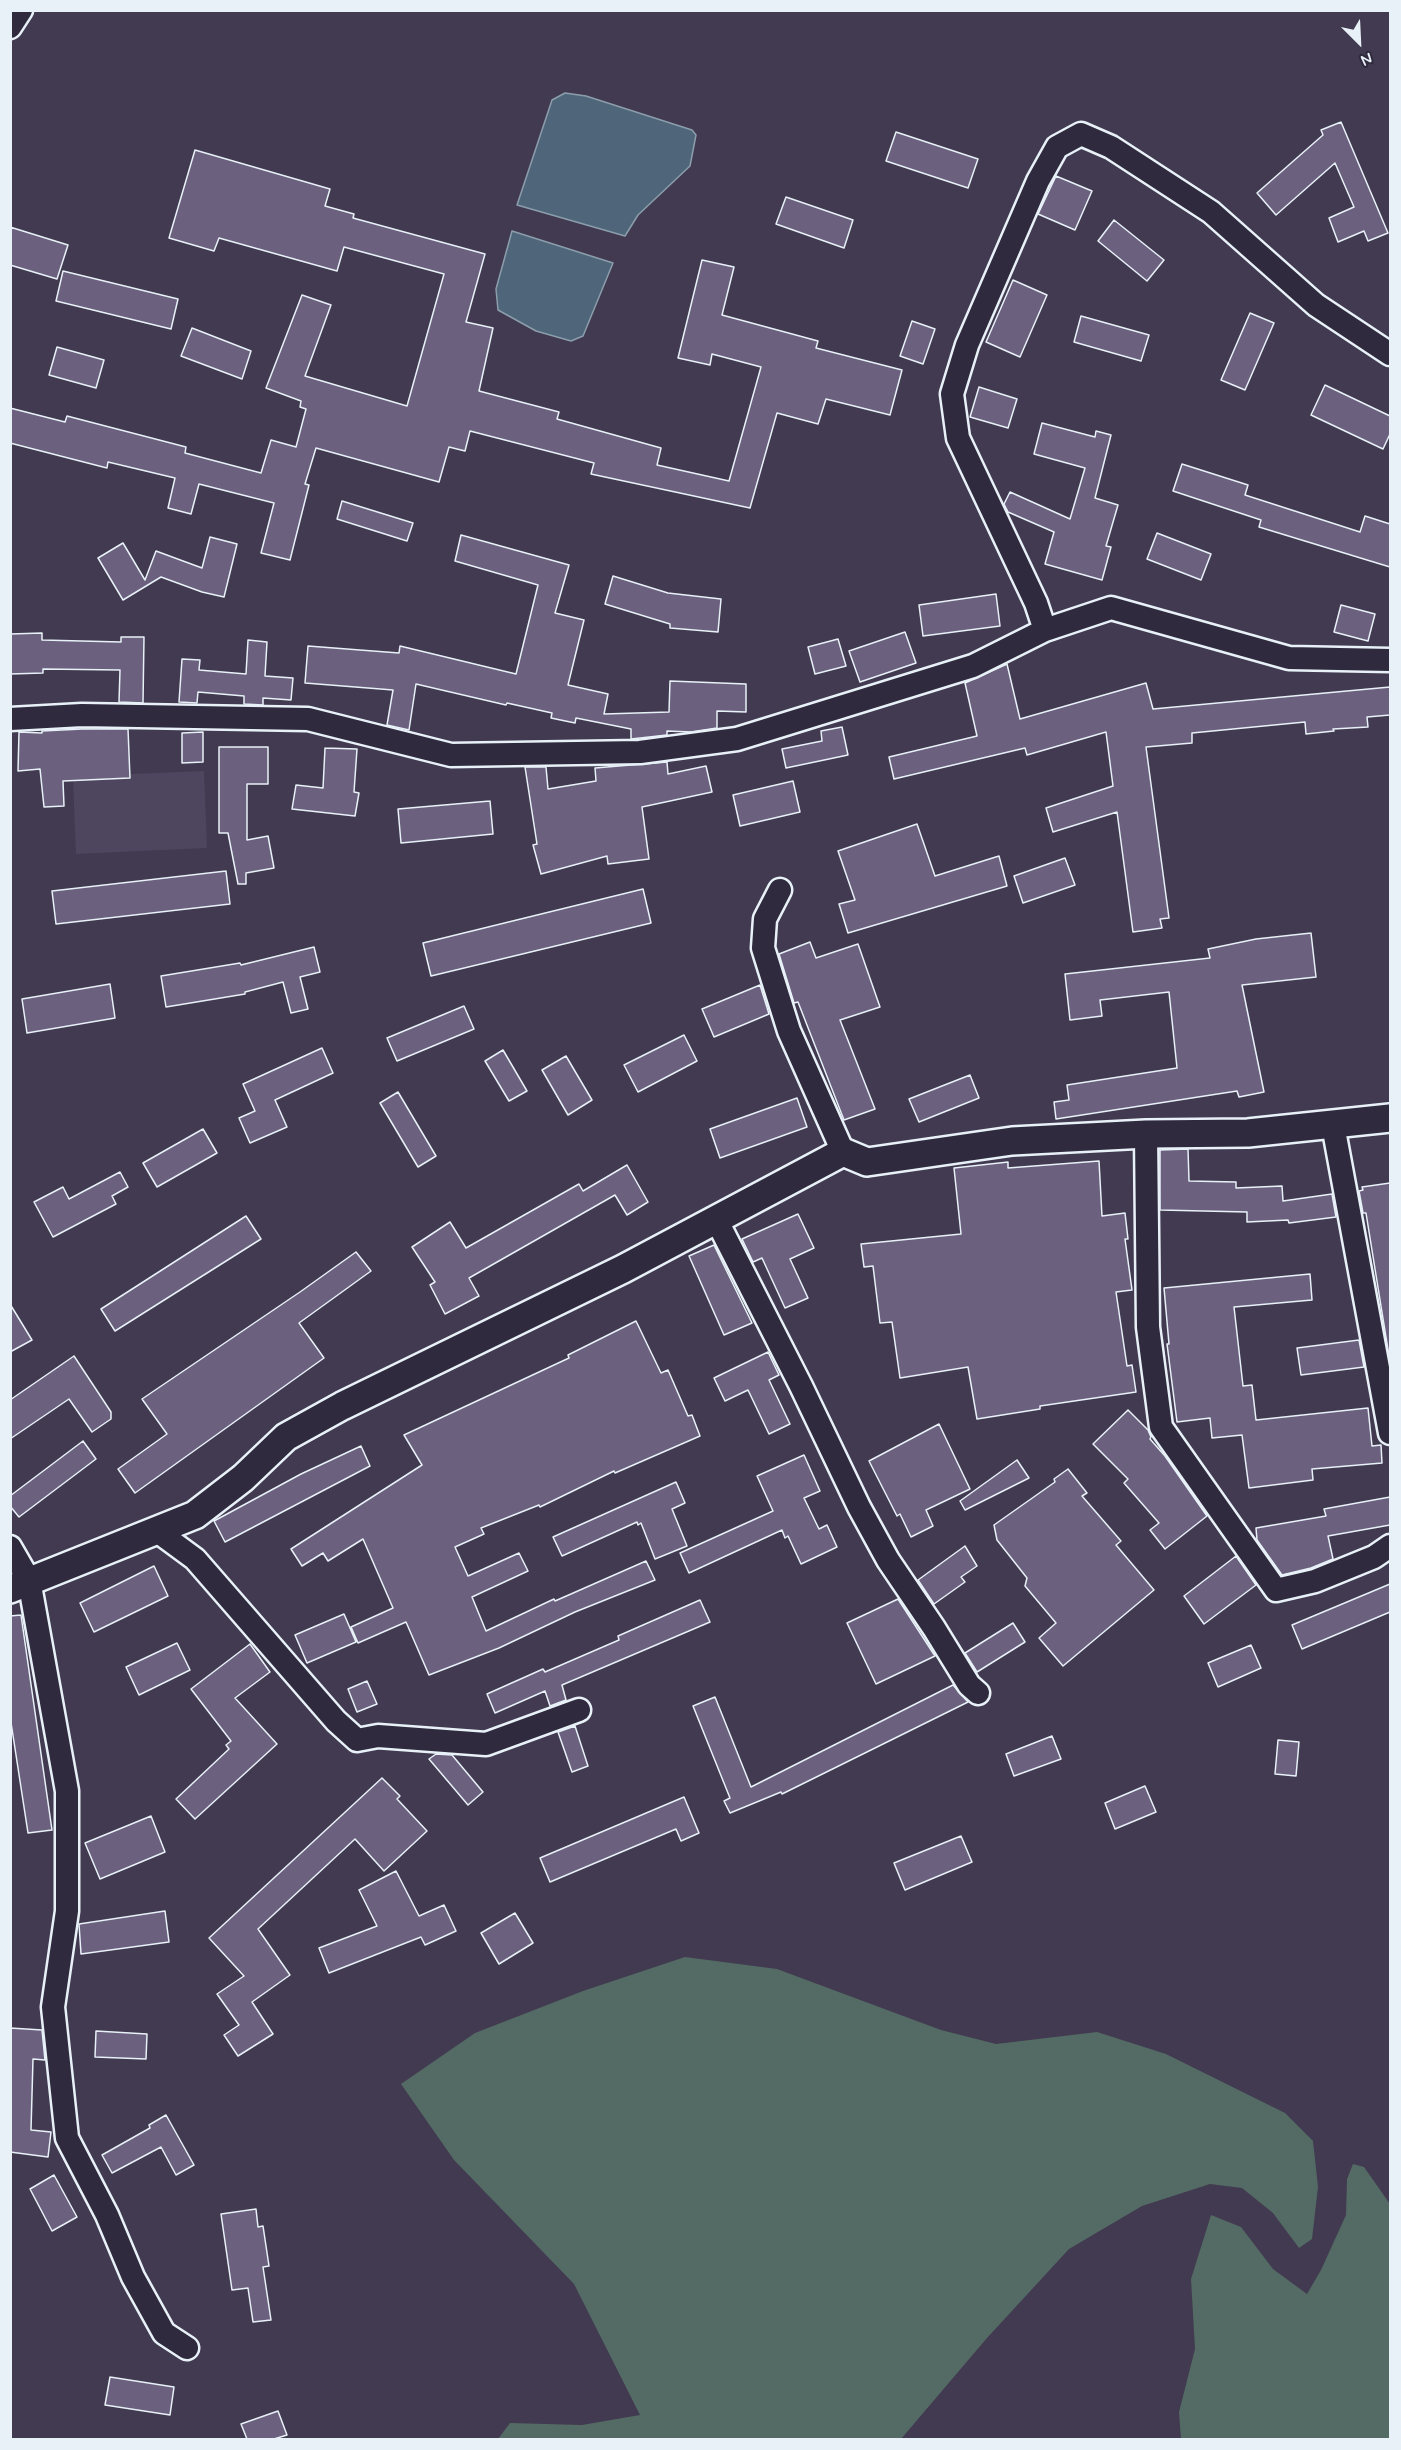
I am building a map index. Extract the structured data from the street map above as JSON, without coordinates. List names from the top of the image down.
{
  "north": "bottom right"
}
